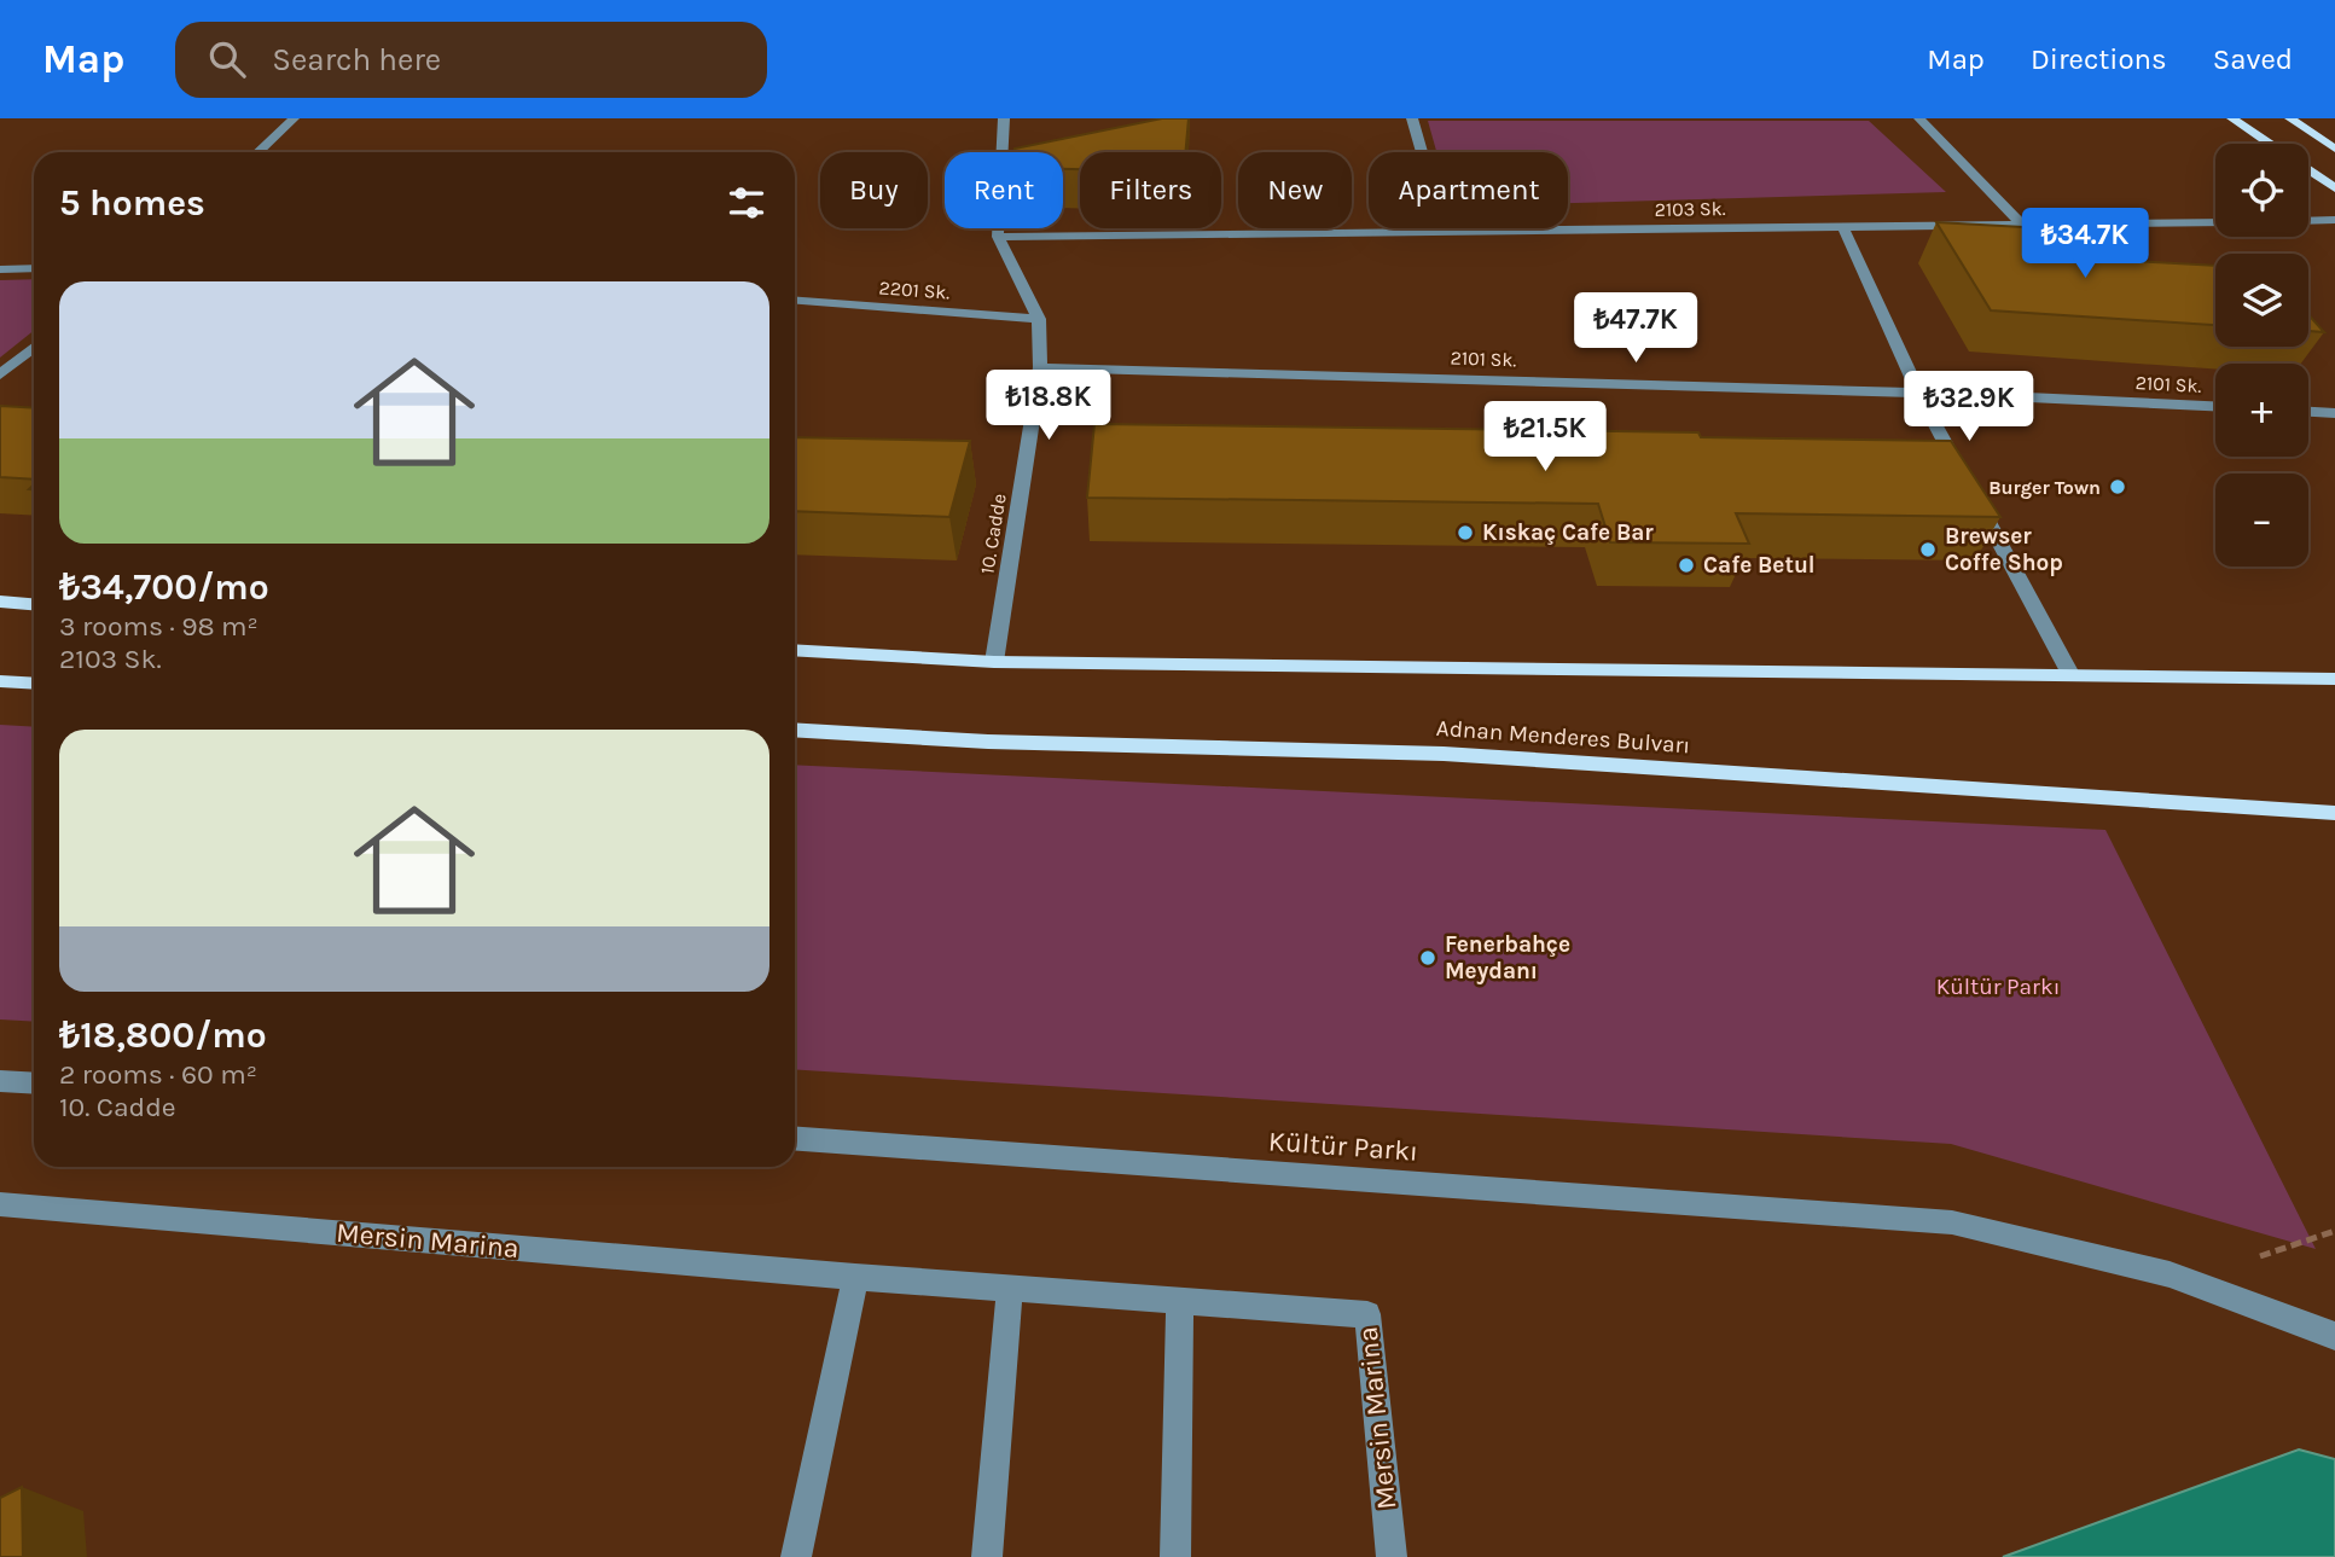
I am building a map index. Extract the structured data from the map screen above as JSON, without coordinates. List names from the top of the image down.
{
  "streets": {
    "main road": ["Adnan Menderes Bulvarı"],
    "street": [
      "2103 Sk.",
      "2201 Sk.",
      "2101 Sk.",
      "10. Cadde",
      "Kültür Parkı",
      "Mersin Marina"
    ]
  },
  "crossings": [
    ["2103 Sk.", "10. Cadde"],
    ["2201 Sk.", "10. Cadde"],
    ["2101 Sk.", "10. Cadde"]
  ],
  "parks": ["Kültür Parkı"],
  "places": [
    "Burger Town",
    "Kıskaç Cafe Bar",
    "Brewser Coffe Shop",
    "Cafe Betul",
    "Fenerbahçe Meydanı"
  ],
  "page": {
    "header": "Map",
    "search": "Search here",
    "nav": ["Map", "Directions", "Saved"],
    "map_buttons": ["+", "−"],
    "chip": [
      "Buy",
      "Rent",
      "Filters",
      "New",
      "Apartment"
    ],
    "heading": "5 homes",
    "price": [
      "₺34.7K",
      "₺47.7K",
      "₺18.8K",
      "₺32.9K",
      "₺21.5K"
    ],
    "list": [
      {
        "name": "₺34,700/mo",
        "note": "3 rooms · 98 m² · 2103 Sk."
      },
      {
        "name": "₺18,800/mo",
        "note": "2 rooms · 60 m² · 10. Cadde"
      }
    ]
  }
}
